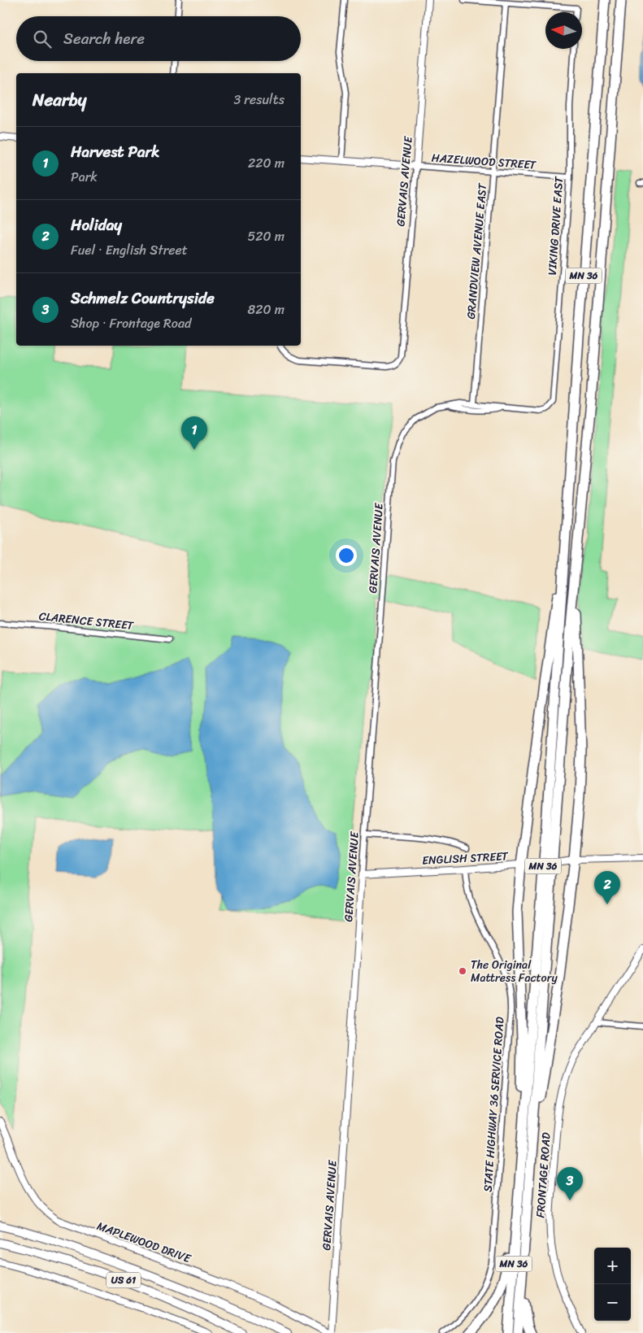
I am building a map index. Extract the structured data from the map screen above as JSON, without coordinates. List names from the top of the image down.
{
  "streets": {
    "highway": ["MN 36"],
    "main road": ["US 61"],
    "street": [
      "HAZELWOOD STREET",
      "GERVAIS AVENUE",
      "VIKING DRIVE EAST",
      "GRANDVIEW AVENUE EAST",
      "CLARENCE STREET",
      "ENGLISH STREET",
      "STATE HIGHWAY 36 SERVICE ROAD",
      "FRONTAGE ROAD",
      "MAPLEWOOD DRIVE"
    ]
  },
  "crossings": [
    ["HAZELWOOD STREET", "GERVAIS AVENUE"],
    ["HAZELWOOD STREET", "VIKING DRIVE EAST"],
    ["HAZELWOOD STREET", "GRANDVIEW AVENUE EAST"],
    ["GERVAIS AVENUE", "ENGLISH STREET"],
    ["GERVAIS AVENUE", "MAPLEWOOD DRIVE"],
    ["ENGLISH STREET", "STATE HIGHWAY 36 SERVICE ROAD"]
  ],
  "places": ["The Original Mattress Factory"],
  "north": "left",
  "page": {
    "search": "Search here",
    "heading": ["Nearby", "3 results"],
    "list": [
      {
        "mark": "1",
        "name": "Harvest Park",
        "note": "Park",
        "value": "220 m"
      },
      {
        "mark": "2",
        "name": "Holiday",
        "note": "Fuel · English Street",
        "value": "520 m"
      },
      {
        "mark": "3",
        "name": "Schmelz Countryside",
        "note": "Shop · Frontage Road",
        "value": "820 m"
      }
    ],
    "pins": ["1", "2", "3"],
    "map_buttons": ["+", "−"]
  }
}
